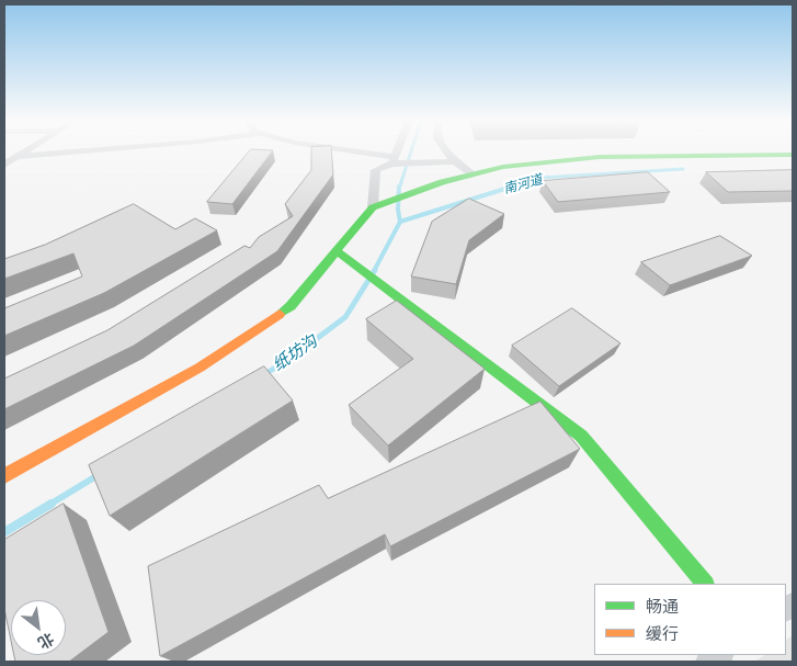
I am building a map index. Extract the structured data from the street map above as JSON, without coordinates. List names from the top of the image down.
{
  "water": ["南河道", "纸坊沟"],
  "legend": ["畅通", "缓行"],
  "north": "bottom right"
}
